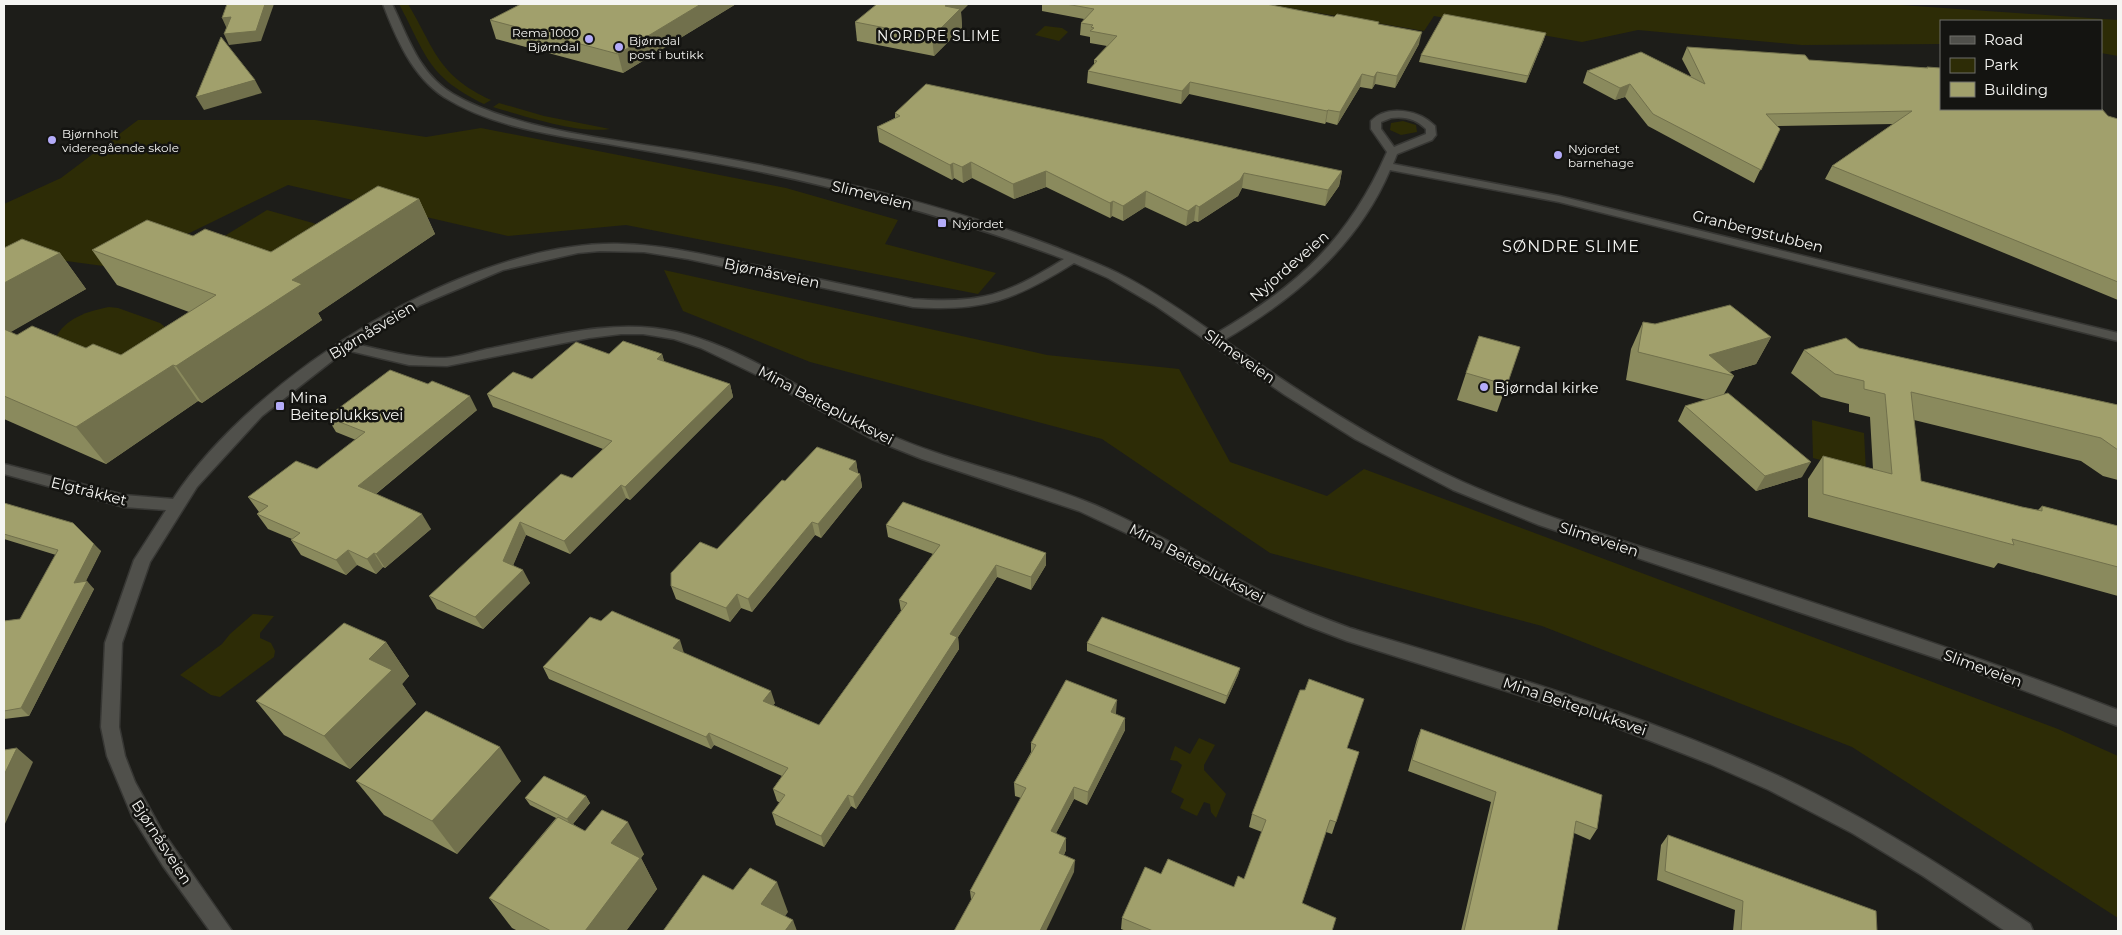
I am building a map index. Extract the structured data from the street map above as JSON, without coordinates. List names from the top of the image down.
{
  "streets": {
    "street": [
      "Slimeveien",
      "Granbergstubben",
      "Nyjordeveien",
      "Bjørnåsveien",
      "Mina Beiteplukksvei",
      "Elgtråkket"
    ]
  },
  "crossings": [
    ["Slimeveien", "Nyjordeveien"],
    ["Slimeveien", "Bjørnåsveien"],
    ["Granbergstubben", "Nyjordeveien"],
    ["Bjørnåsveien", "Mina Beiteplukksvei"],
    ["Bjørnåsveien", "Elgtråkket"]
  ],
  "districts": ["NORDRE SLIME", "SØNDRE SLIME"],
  "places": {
    "other": [
      "Rema 1000 Bjørndal",
      "Bjørndal post i butikk",
      "Bjørnholt videregående skole",
      "Nyjordet barnehage",
      "Bjørndal kirke"
    ],
    "transit": ["Nyjordet", "Mina Beiteplukks vei"]
  },
  "legend": ["Road", "Park", "Building"]
}
